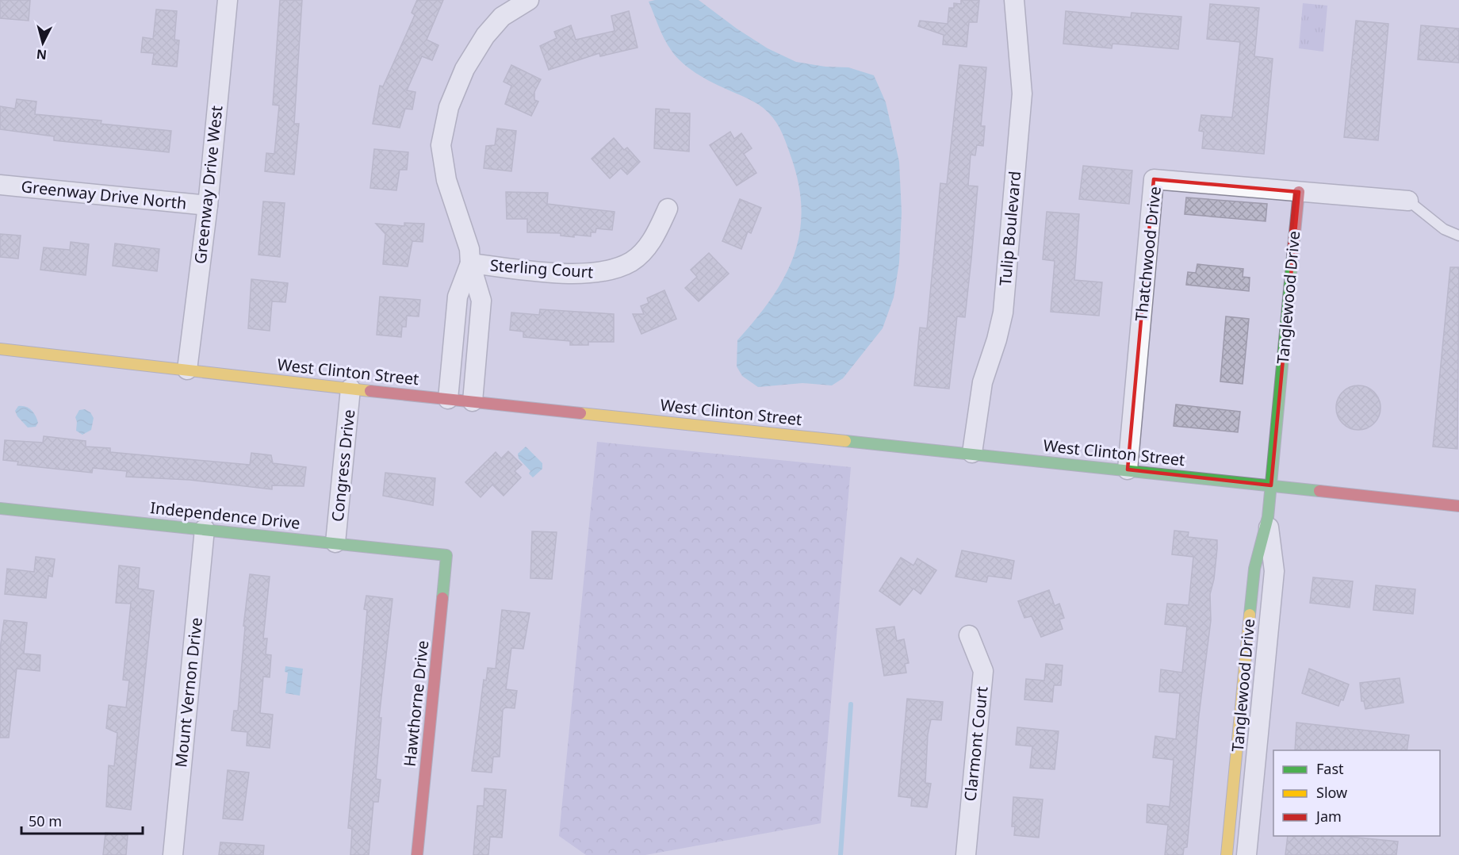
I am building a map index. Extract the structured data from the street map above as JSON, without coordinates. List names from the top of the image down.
{
  "streets": {
    "street": [
      "Greenway Drive West",
      "Greenway Drive North",
      "Tulip Boulevard",
      "Thatchwood Drive",
      "Sterling Court",
      "Tanglewood Drive",
      "West Clinton Street",
      "Congress Drive",
      "Independence Drive",
      "Mount Vernon Drive",
      "Hawthorne Drive",
      "Clarmont Court"
    ]
  },
  "crossings": [
    ["Greenway Drive West", "Greenway Drive North"],
    ["Greenway Drive West", "West Clinton Street"],
    ["Tulip Boulevard", "West Clinton Street"],
    ["Thatchwood Drive", "Tanglewood Drive"],
    ["Thatchwood Drive", "West Clinton Street"],
    ["Tanglewood Drive", "West Clinton Street"],
    ["West Clinton Street", "Congress Drive"],
    ["Congress Drive", "Independence Drive"],
    ["Independence Drive", "Mount Vernon Drive"],
    ["Independence Drive", "Hawthorne Drive"]
  ],
  "legend": ["Fast", "Slow", "Jam"],
  "scale_bar": "50 m",
  "north": "bottom"
}
